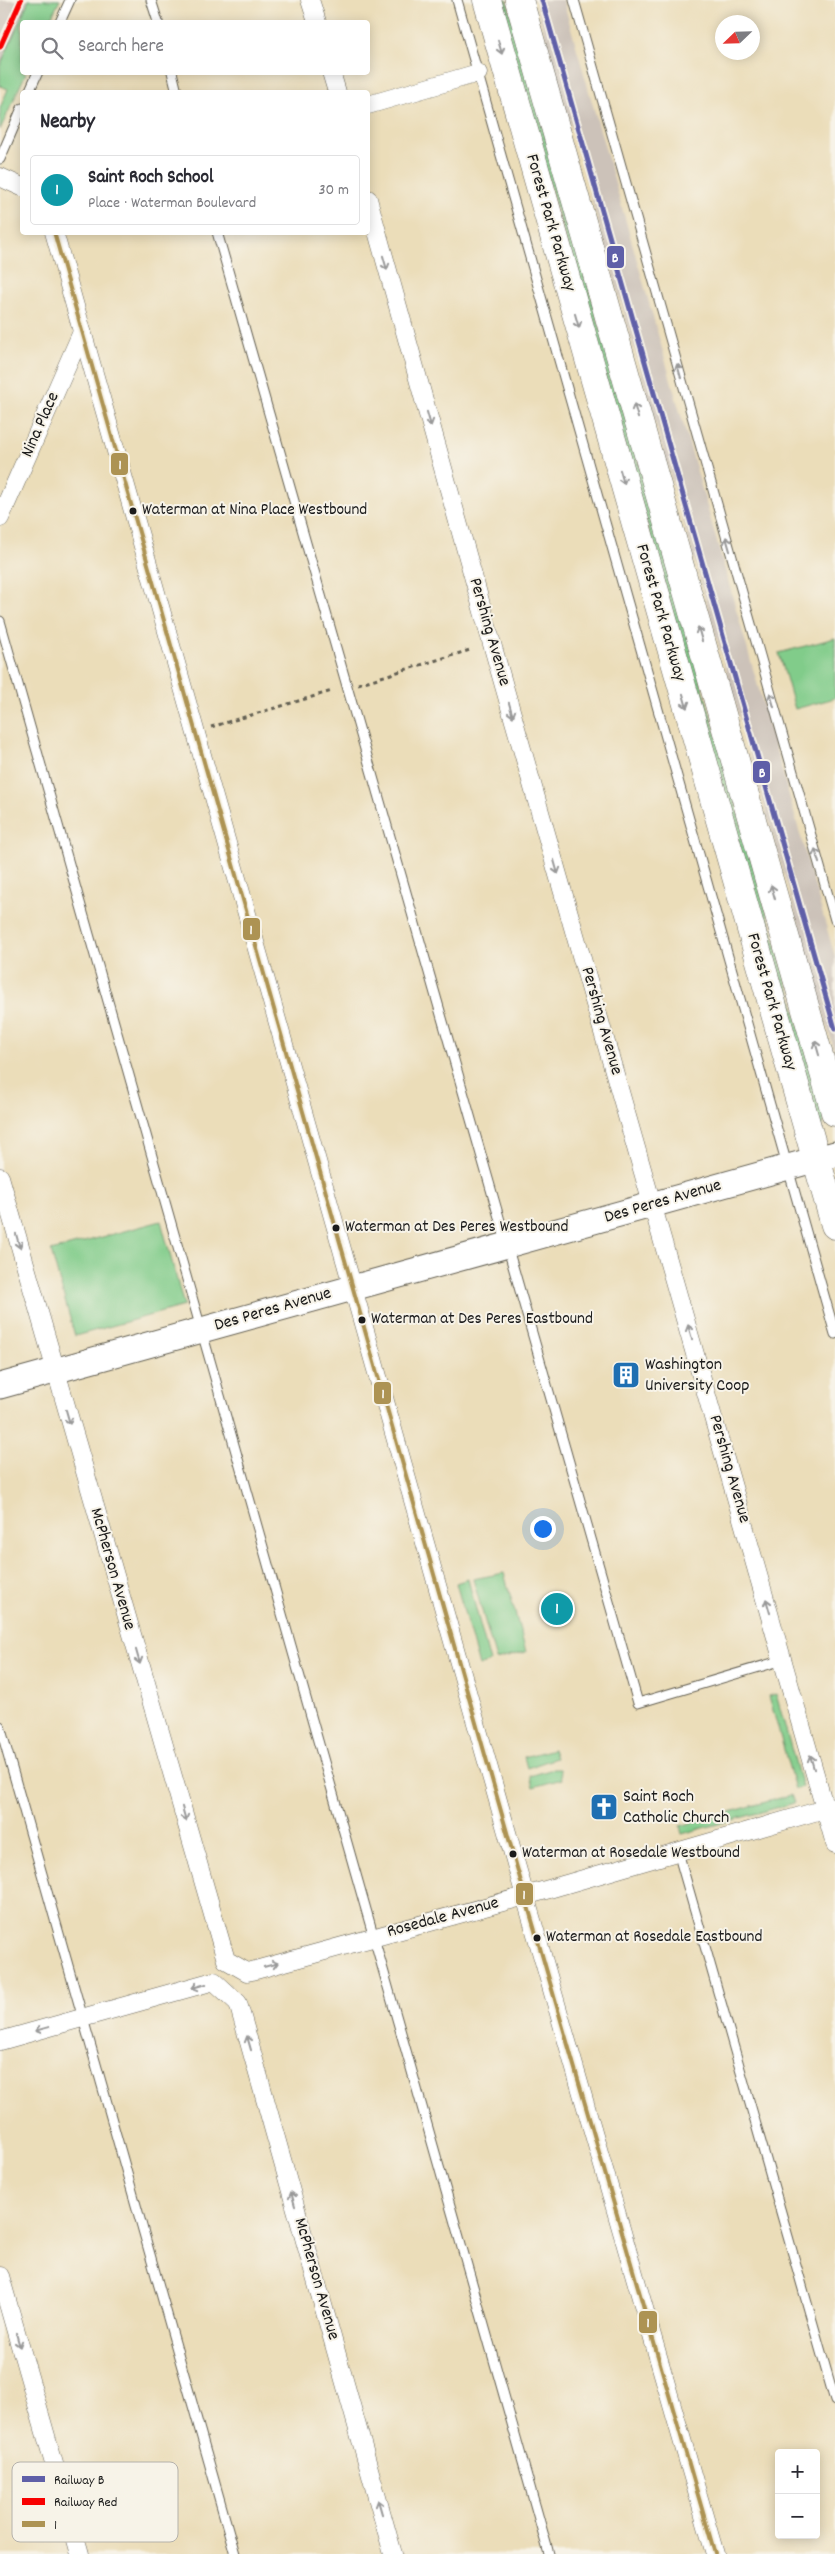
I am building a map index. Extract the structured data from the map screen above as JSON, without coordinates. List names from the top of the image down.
{
  "streets": {
    "main road": ["Forest Park Parkway"],
    "street": [
      "Nina Place",
      "Pershing Avenue",
      "Des Peres Avenue",
      "McPherson Avenue",
      "Rosedale Avenue"
    ]
  },
  "crossings": [
    ["Forest Park Parkway", "Des Peres Avenue"],
    ["Pershing Avenue", "Des Peres Avenue"],
    ["Pershing Avenue", "Rosedale Avenue"],
    ["Des Peres Avenue", "McPherson Avenue"],
    ["McPherson Avenue", "Rosedale Avenue"]
  ],
  "places": {
    "other": [
      "Waterman at Nina Place Westbound",
      "Waterman at Des Peres Westbound",
      "Waterman at Des Peres Eastbound",
      "Waterman at Rosedale Westbound",
      "Waterman at Rosedale Eastbound"
    ],
    "building": ["Washington University Coop"],
    "church": ["Saint Roch Catholic Church"]
  },
  "lines": ["rail line B", "rail line Red", "transit line 1"],
  "legend": ["Railway B", "Railway Red", "1"],
  "north": "bottom left",
  "page": {
    "search": "Search here",
    "heading": "Nearby",
    "list": [
      {
        "mark": "1",
        "name": "Saint Roch School",
        "note": "Place · Waterman Boulevard",
        "value": "30 m"
      }
    ],
    "pins": "1",
    "map_buttons": ["+", "−"]
  }
}
